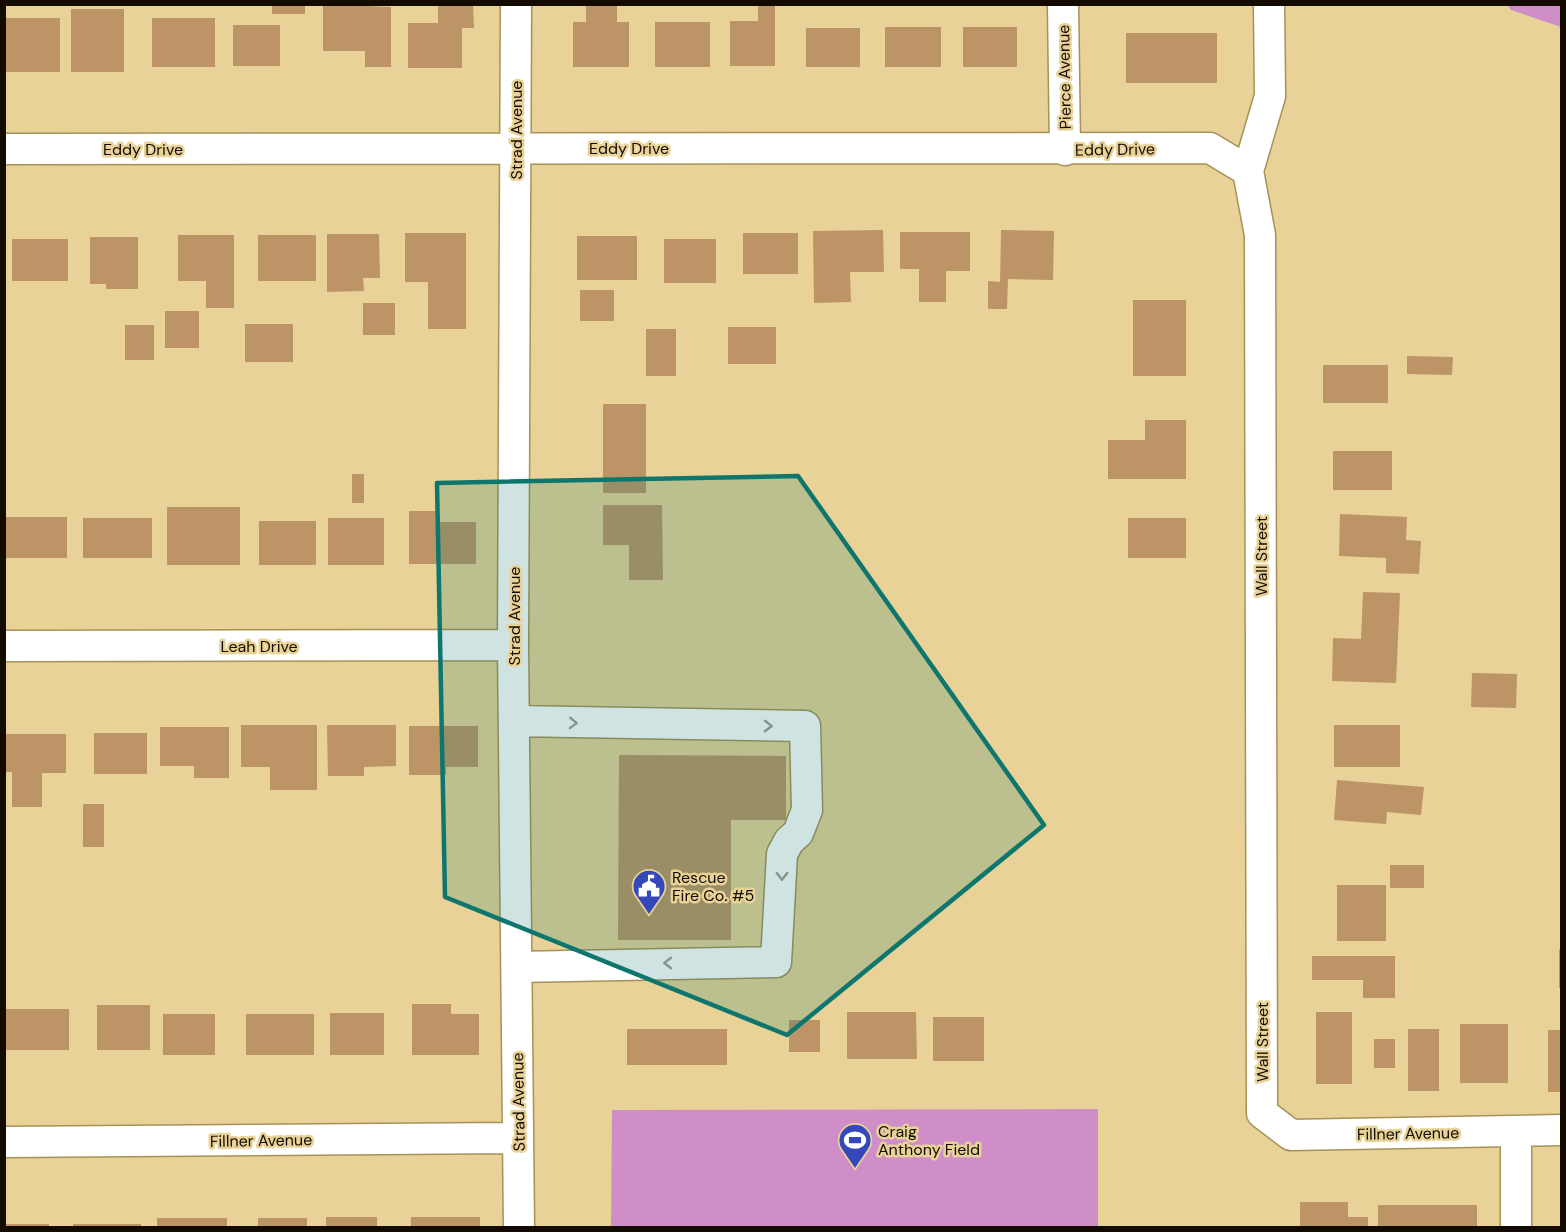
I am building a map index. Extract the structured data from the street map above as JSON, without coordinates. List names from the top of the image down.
{
  "streets": {
    "street": [
      "Pierce Avenue",
      "Strad Avenue",
      "Eddy Drive",
      "Wall Street",
      "Leah Drive",
      "Fillner Avenue"
    ]
  },
  "crossings": [
    ["Pierce Avenue", "Eddy Drive"],
    ["Strad Avenue", "Eddy Drive"],
    ["Strad Avenue", "Leah Drive"],
    ["Strad Avenue", "Fillner Avenue"],
    ["Eddy Drive", "Wall Street"],
    ["Wall Street", "Fillner Avenue"]
  ],
  "places": {
    "public building": ["Rescue Fire Co. #5"],
    "sports": ["Craig Anthony Field"]
  }
}
